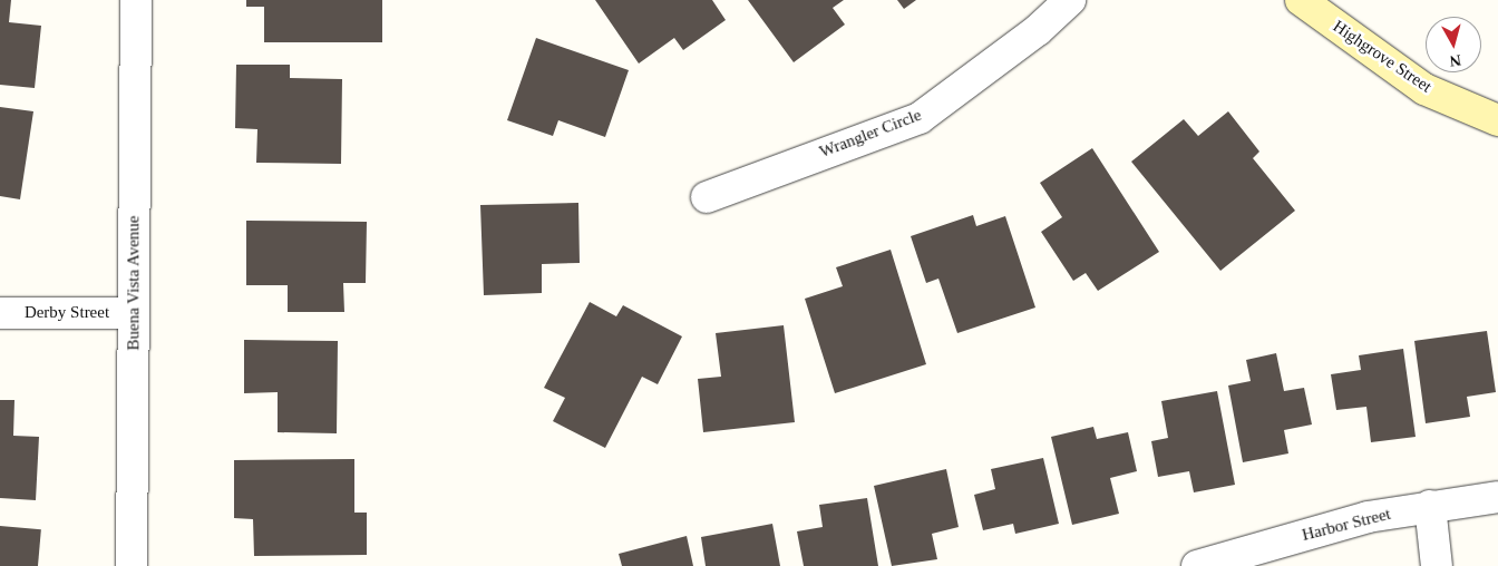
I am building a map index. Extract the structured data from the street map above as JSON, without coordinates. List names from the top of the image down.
{
  "streets": {
    "street": [
      "Highgrove Street",
      "Wrangler Circle",
      "Buena Vista Avenue",
      "Derby Street",
      "Harbor Street"
    ]
  },
  "crossings": [
    ["Buena Vista Avenue", "Derby Street"]
  ],
  "north": "bottom"
}
